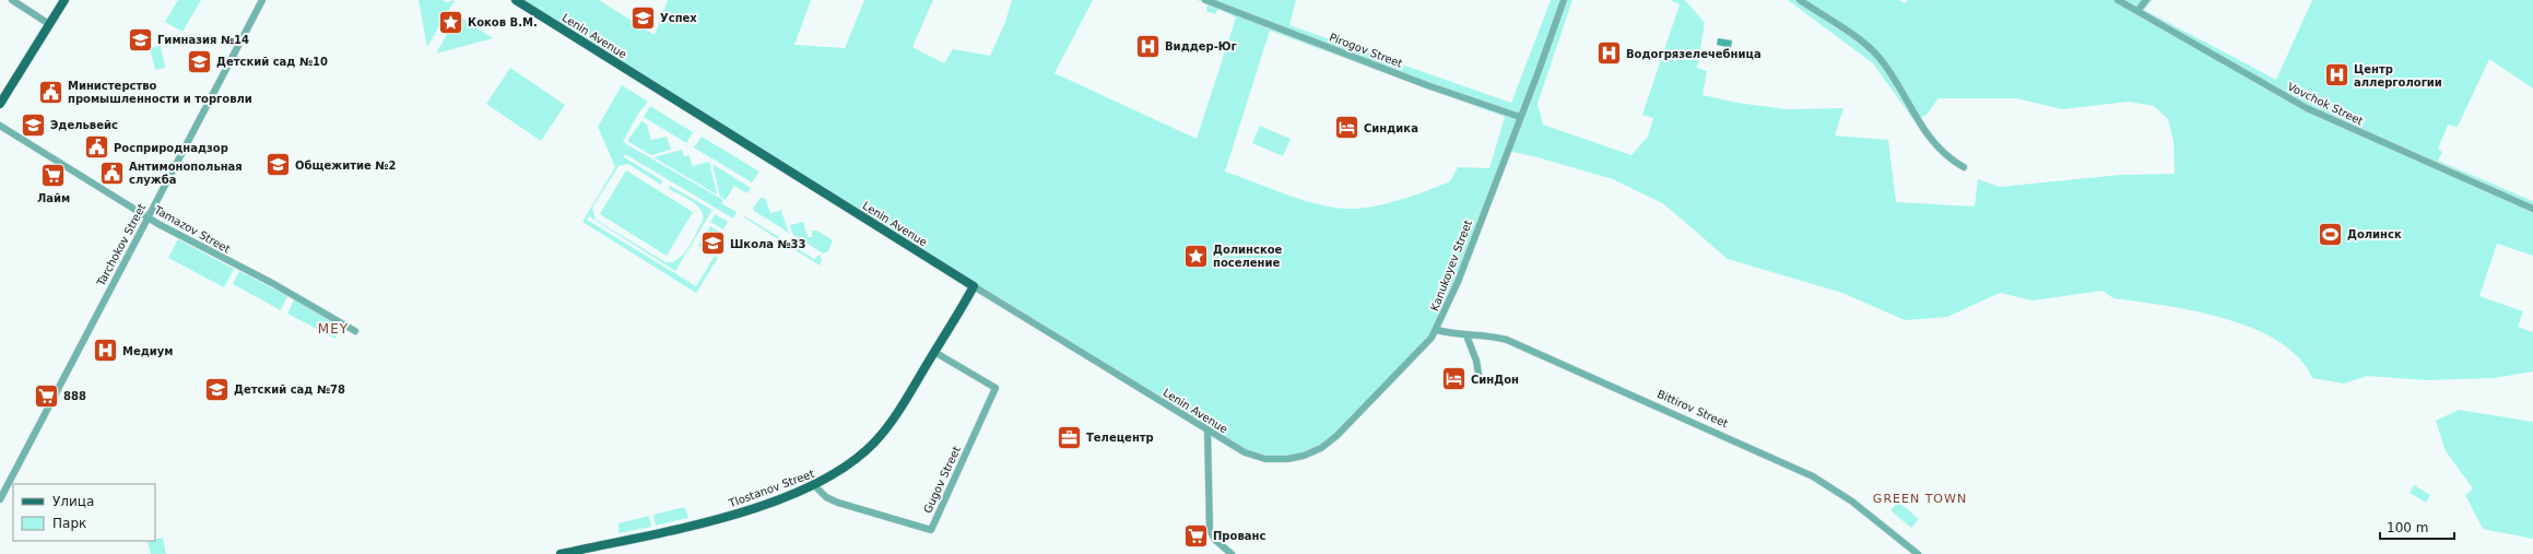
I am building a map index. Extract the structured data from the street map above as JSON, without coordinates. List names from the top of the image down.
{
  "streets": {
    "main road": ["Lenin Avenue", "Tlostanov Street"],
    "street": [
      "Pirogov Street",
      "Vovchok Street",
      "Tamazov Street",
      "Tarchokov Street",
      "Kanukoyev Street",
      "Bittirov Street",
      "Gugov Street"
    ]
  },
  "crossings": [
    ["Lenin Avenue", "Kanukoyev Street"],
    ["Lenin Avenue", "Tlostanov Street"],
    ["Pirogov Street", "Kanukoyev Street"],
    ["Tamazov Street", "Tarchokov Street"],
    ["Kanukoyev Street", "Bittirov Street"],
    ["Gugov Street", "Tlostanov Street"]
  ],
  "districts": ["MEY", "GREEN TOWN"],
  "places": {
    "school or university": [
      "Успех",
      "Гимназия №14",
      "Детский сад №10",
      "Эдельвейс",
      "Общежитие №2",
      "Школа №33",
      "Детский сад №78"
    ],
    "place": ["Коков В.М.", "Долинское поселение"],
    "hospital": [
      "Виддер-Юг",
      "Водогрязелечебница",
      "Центр аллергологии",
      "Медиум"
    ],
    "public building": ["Министерство промышленности и торговли", "Росприроднадзор", "Антимонопольная служба"],
    "hotel": ["Синдика", "СинДон"],
    "supermarket": ["Лайм", "888", "Прованс"],
    "sports": ["Долинск"],
    "office": ["Телецентр"]
  },
  "legend": ["Улица", "Парк"],
  "scale_bar": "100 m"
}
